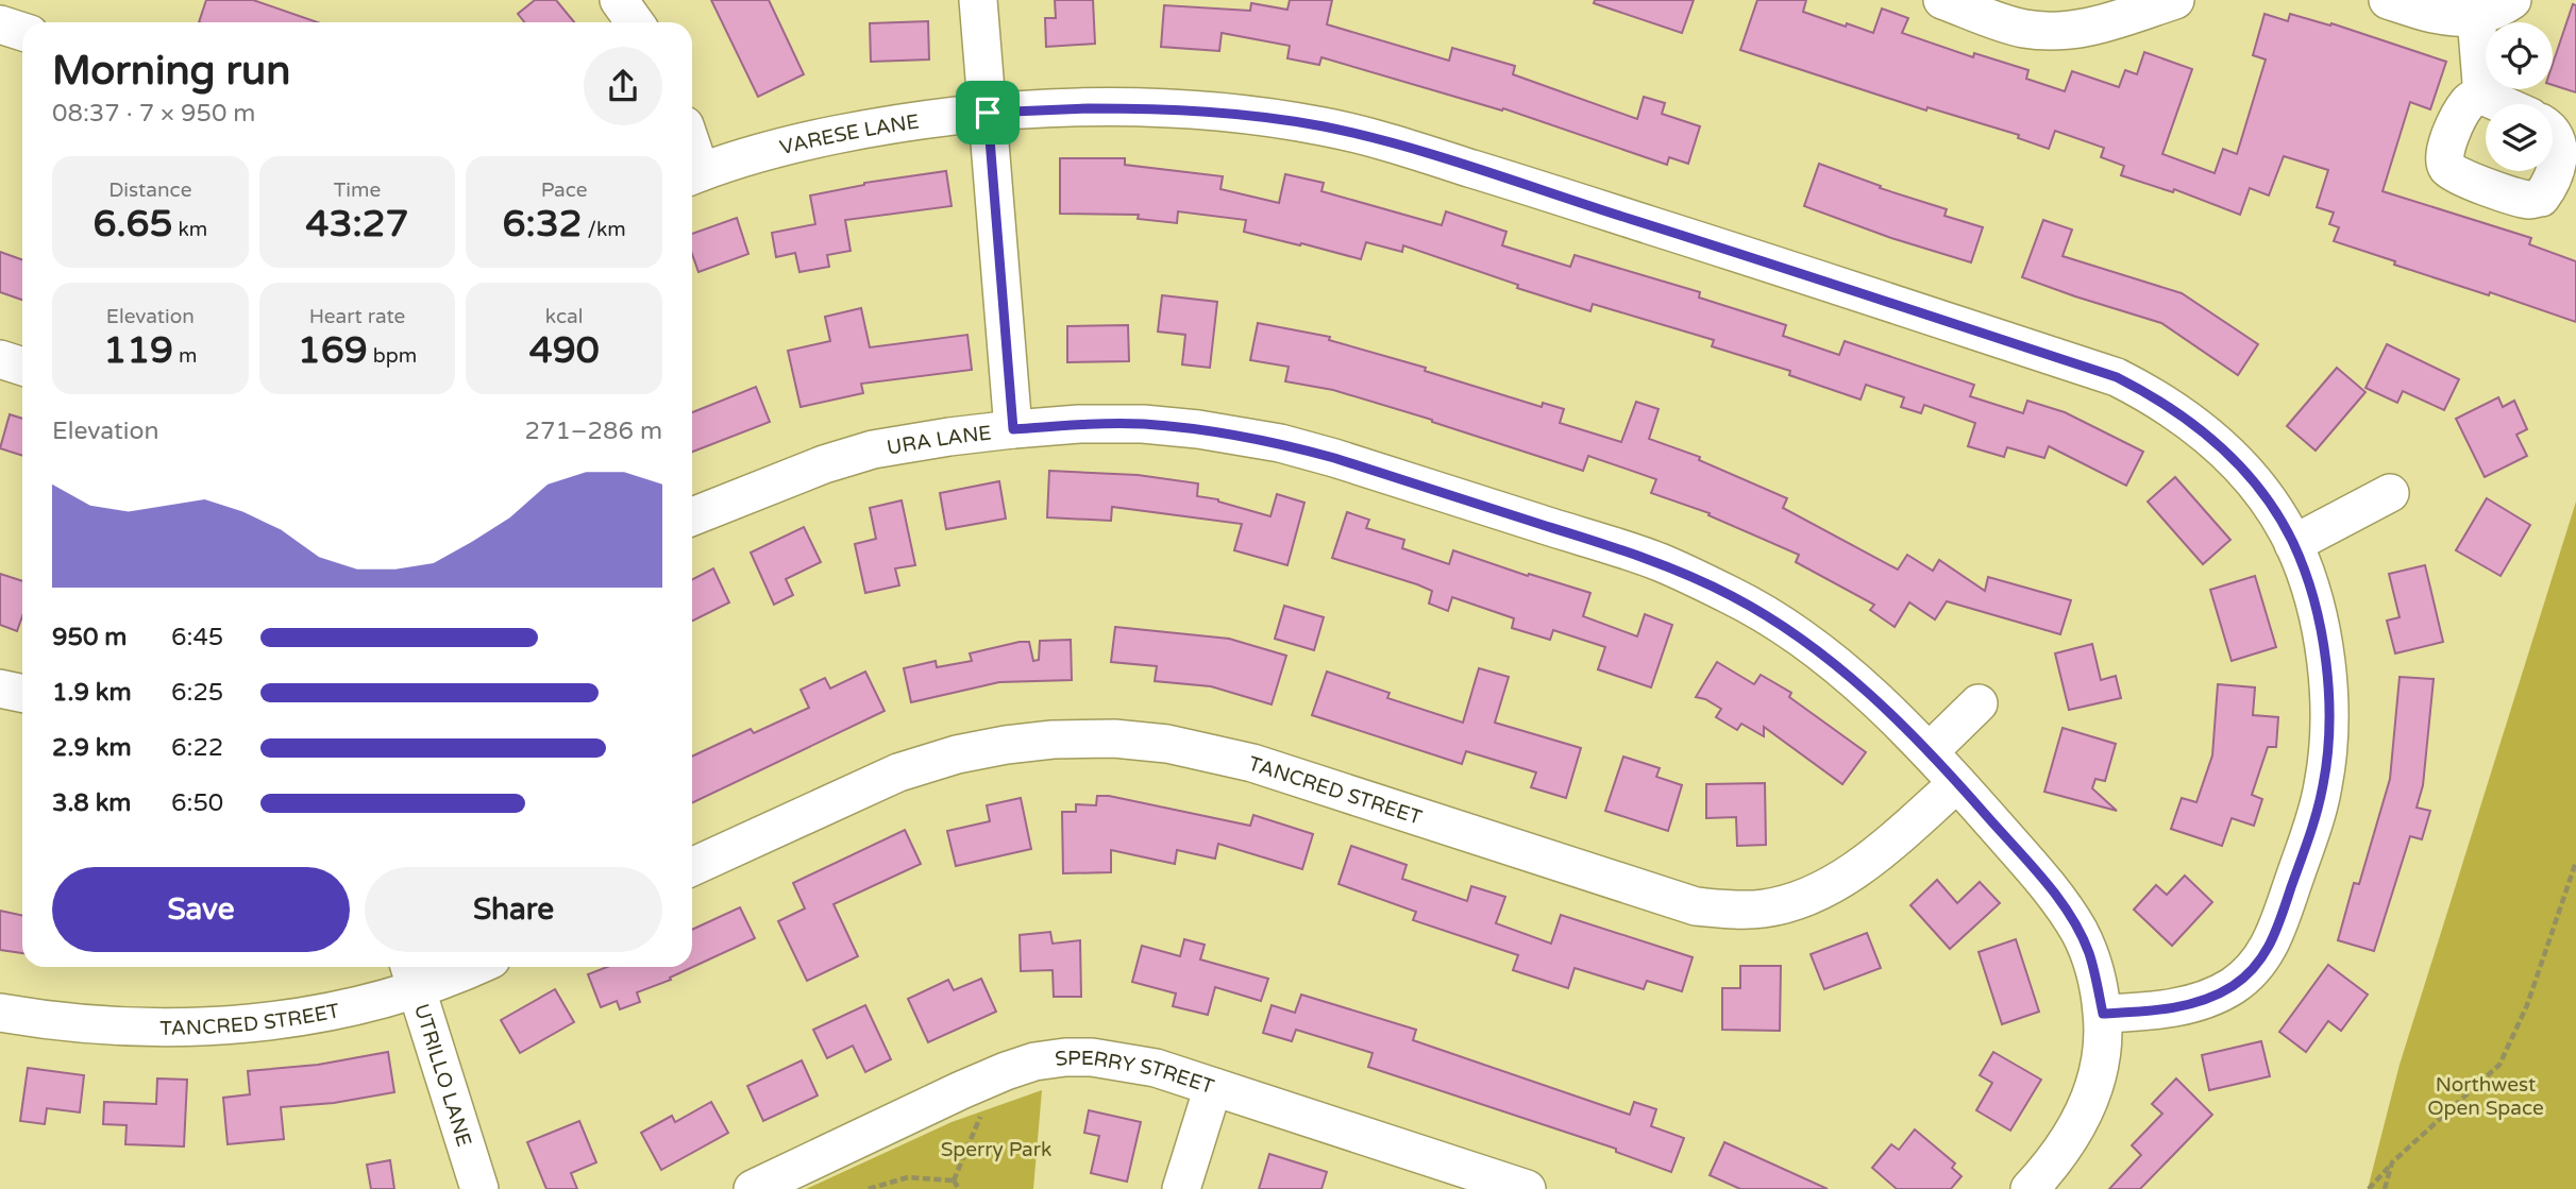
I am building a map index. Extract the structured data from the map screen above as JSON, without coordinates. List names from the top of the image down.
{
  "streets": {
    "street": [
      "VARESE LANE",
      "URA LANE",
      "TANCRED STREET",
      "UTRILLO LANE",
      "SPERRY STREET"
    ]
  },
  "crossings": [
    ["VARESE LANE", "URA LANE"],
    ["URA LANE", "TANCRED STREET"],
    ["TANCRED STREET", "UTRILLO LANE"]
  ],
  "parks": ["Northwest Open Space", "Sperry Park"],
  "page": {
    "heading": ["Morning run", "08:37 · 7 × 950 m"],
    "stats": [
      ["Distance", "6.65 km"],
      ["Time", "43:27"],
      ["Pace", "6:32 /km"],
      ["Elevation", "119 m"],
      ["Heart rate", "169 bpm"],
      ["kcal", "490"]
    ],
    "chart": ["Elevation", "271–286 m"],
    "list": [
      {
        "name": "950 m",
        "note": "6:45"
      },
      {
        "name": "1.9 km",
        "note": "6:25"
      },
      {
        "name": "2.9 km",
        "note": "6:22"
      },
      {
        "name": "3.8 km",
        "note": "6:50"
      }
    ],
    "buttons": ["Save", "Share"]
  }
}
